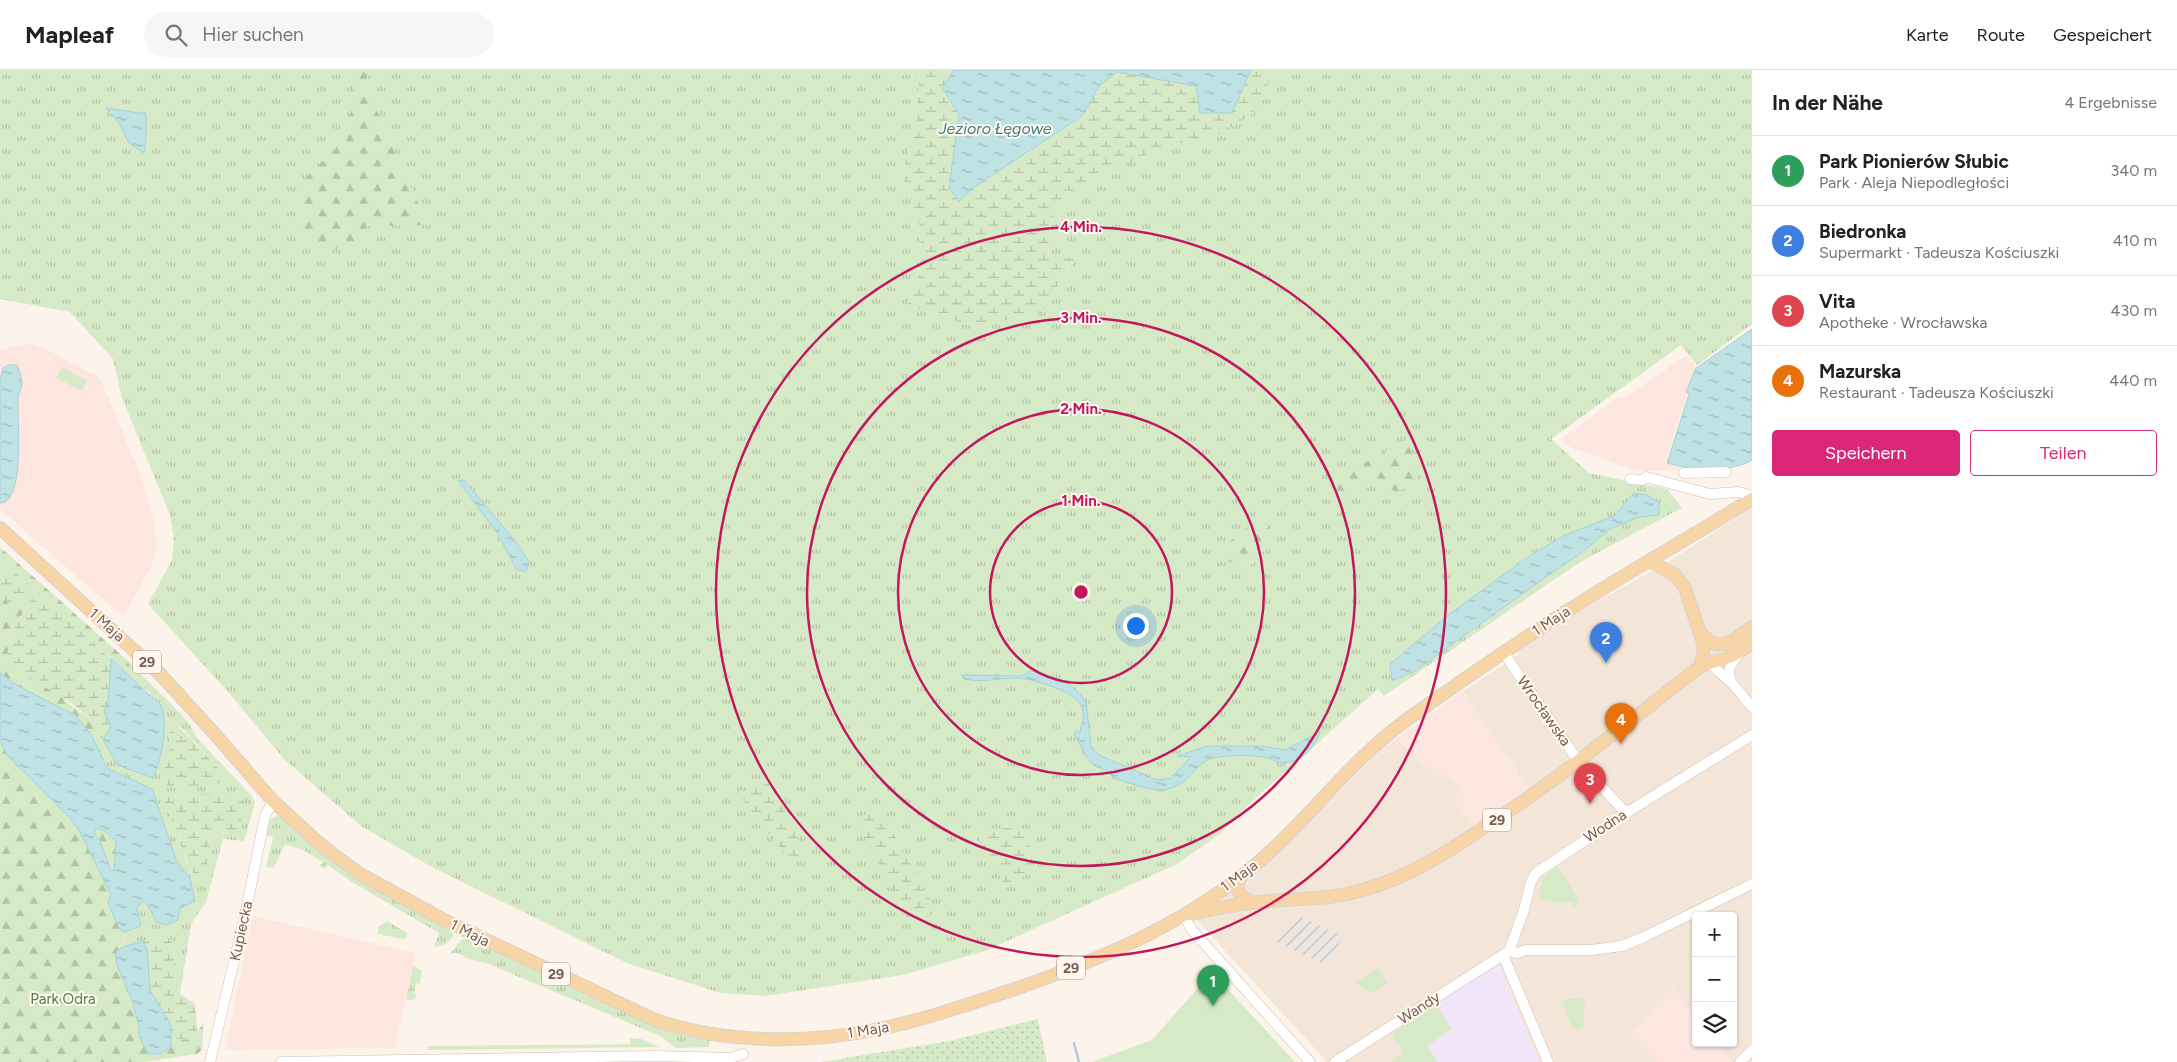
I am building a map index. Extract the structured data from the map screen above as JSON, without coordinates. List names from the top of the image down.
{
  "streets": {
    "main road": ["1 Maja", "29"],
    "street": [
      "Wrocławska",
      "Wodna",
      "Kupiecka",
      "Wandy"
    ]
  },
  "crossings": [
    ["1 Maja", "29"],
    ["1 Maja", "Wrocławska"],
    ["1 Maja", "Kupiecka"],
    ["29", "Wrocławska"],
    ["Wrocławska", "Wodna"],
    ["Wodna", "Wandy"]
  ],
  "water": ["Jezioro Łęgowe"],
  "parks": ["Park Odra"],
  "page": {
    "header": "Mapleaf",
    "search": "Hier suchen",
    "nav": ["Karte", "Route", "Gespeichert"],
    "heading": ["In der Nähe", "4 Ergebnisse"],
    "list": [
      {
        "mark": "1",
        "name": "Park Pionierów Słubic",
        "note": "Park · Aleja Niepodległości",
        "value": "340 m"
      },
      {
        "mark": "2",
        "name": "Biedronka",
        "note": "Supermarkt · Tadeusza Kościuszki",
        "value": "410 m"
      },
      {
        "mark": "3",
        "name": "Vita",
        "note": "Apotheke · Wrocławska",
        "value": "430 m"
      },
      {
        "mark": "4",
        "name": "Mazurska",
        "note": "Restaurant · Tadeusza Kościuszki",
        "value": "440 m"
      }
    ],
    "buttons": ["Speichern", "Teilen"],
    "pins": [
      "2",
      "4",
      "3",
      "1"
    ],
    "map_buttons": ["+", "−"]
  },
  "rings": [
    "4 Min.",
    "3 Min.",
    "2 Min.",
    "1 Min."
  ]
}
